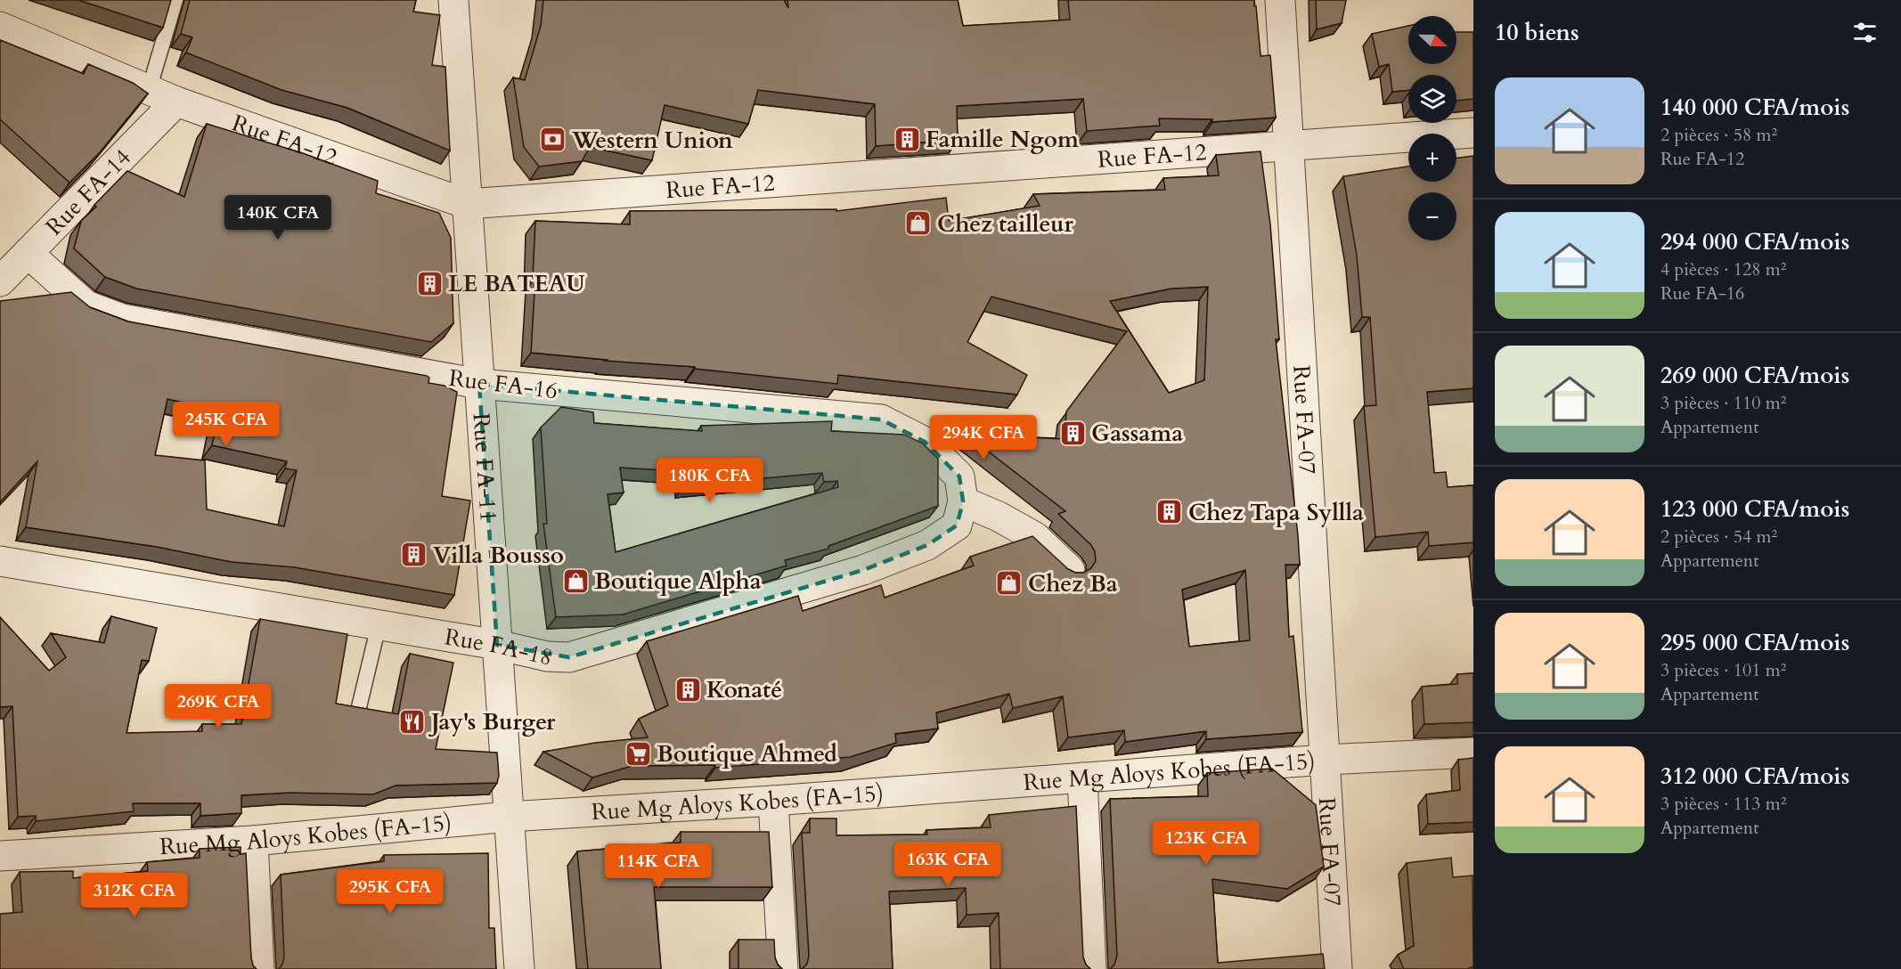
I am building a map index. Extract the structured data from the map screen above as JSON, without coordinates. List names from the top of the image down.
{
  "streets": {
    "street": [
      "Rue FA-12",
      "Rue FA-14",
      "Rue FA-16",
      "Rue FA-07",
      "Rue FA-11",
      "Rue FA-18",
      "Rue Mg Aloys Kobes (FA-15)"
    ]
  },
  "crossings": [
    ["Rue FA-12", "Rue FA-14"],
    ["Rue FA-12", "Rue FA-07"],
    ["Rue FA-12", "Rue FA-11"],
    ["Rue FA-14", "Rue FA-16"],
    ["Rue FA-16", "Rue FA-11"],
    ["Rue FA-16", "Rue FA-18"],
    ["Rue FA-07", "Rue Mg Aloys Kobes (FA-15)"],
    ["Rue FA-11", "Rue FA-18"],
    ["Rue FA-11", "Rue Mg Aloys Kobes (FA-15)"]
  ],
  "places": {
    "building": [
      "Famille Ngom",
      "LE BATEAU",
      "Gassama",
      "Chez Tapa Syllla",
      "Villa Bousso",
      "Konaté"
    ],
    "bank": ["Western Union"],
    "shop": ["Chez tailleur", "Boutique Alpha", "Chez Ba"],
    "restaurant": ["Jay's Burger"],
    "supermarket": ["Boutique Ahmed"]
  },
  "north": "right",
  "page": {
    "heading": "10 biens",
    "map_buttons": ["+", "−"],
    "list": [
      {
        "name": "140 000 CFA/mois",
        "note": "2 pièces · 58 m² · Rue FA-12"
      },
      {
        "name": "294 000 CFA/mois",
        "note": "4 pièces · 128 m² · Rue FA-16"
      },
      {
        "name": "269 000 CFA/mois",
        "note": "3 pièces · 110 m² · Appartement"
      },
      {
        "name": "123 000 CFA/mois",
        "note": "2 pièces · 54 m² · Appartement"
      },
      {
        "name": "295 000 CFA/mois",
        "note": "3 pièces · 101 m² · Appartement"
      },
      {
        "name": "312 000 CFA/mois",
        "note": "3 pièces · 113 m² · Appartement"
      }
    ],
    "price": [
      "140K CFA",
      "245K CFA",
      "294K CFA",
      "180K CFA",
      "269K CFA",
      "123K CFA",
      "163K CFA",
      "114K CFA",
      "295K CFA",
      "312K CFA"
    ]
  }
}
